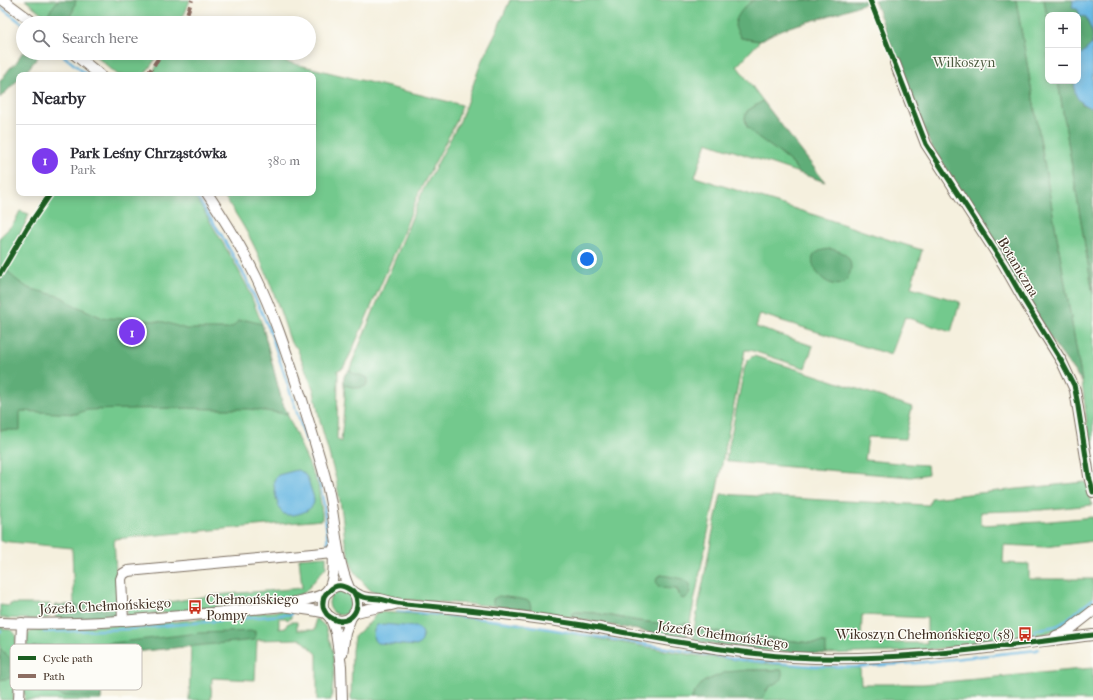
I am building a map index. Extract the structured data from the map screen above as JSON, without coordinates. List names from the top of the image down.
{
  "streets": {
    "street": ["Botaniczna", "Józefa Chełmońskiego"]
  },
  "parks": ["Wilkoszyn"],
  "places": {
    "bus stop": ["Chełmońskiego Pompy", "Wikoszyn Chełmońskiego (58)"]
  },
  "legend": ["Cycle path", "Path"],
  "page": {
    "map_buttons": ["+", "−"],
    "search": "Search here",
    "heading": "Nearby",
    "list": [
      {
        "mark": "1",
        "name": "Park Leśny Chrząstówka",
        "note": "Park",
        "value": "380 m"
      }
    ],
    "pins": "1"
  }
}
